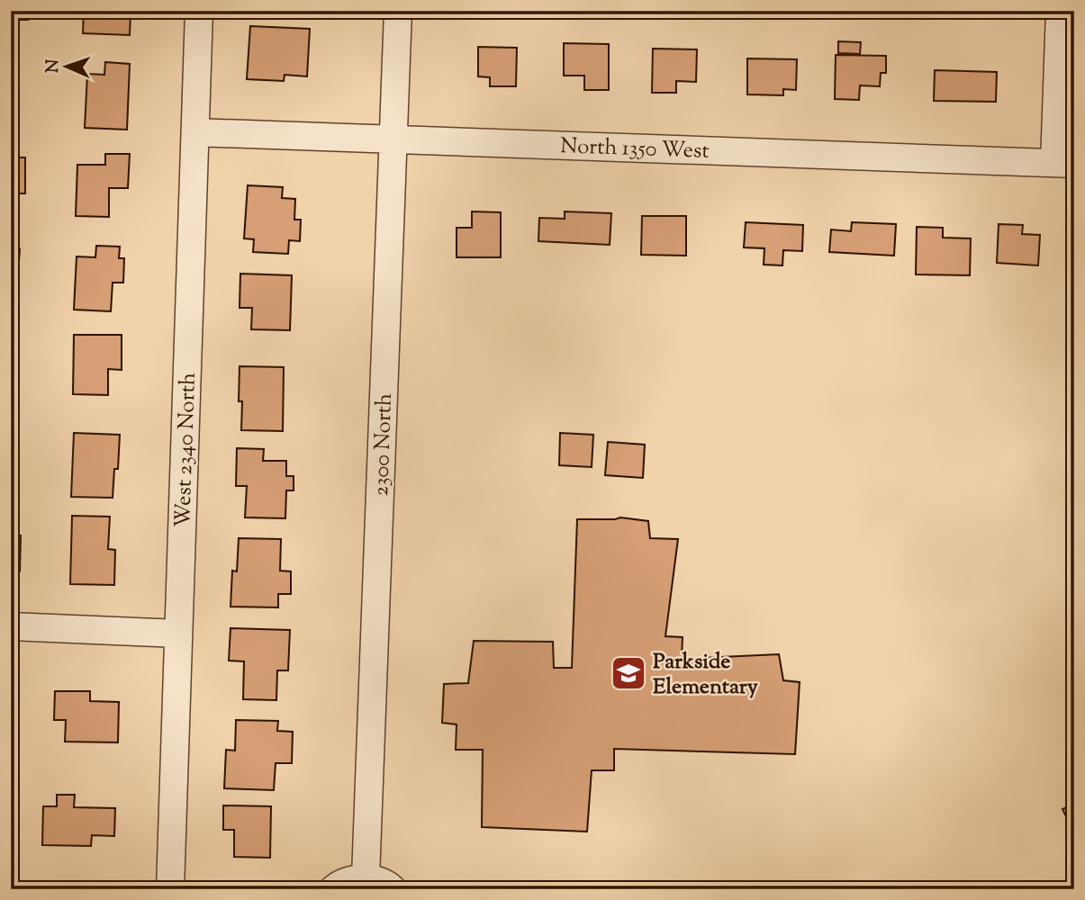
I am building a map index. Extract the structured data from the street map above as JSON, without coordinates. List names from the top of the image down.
{
  "streets": {
    "street": ["North 1350 West", "2300 North", "West 2340 North"]
  },
  "crossings": [
    ["North 1350 West", "2300 North"],
    ["North 1350 West", "West 2340 North"]
  ],
  "places": {
    "school or university": ["Parkside Elementary"]
  },
  "north": "left"
}
